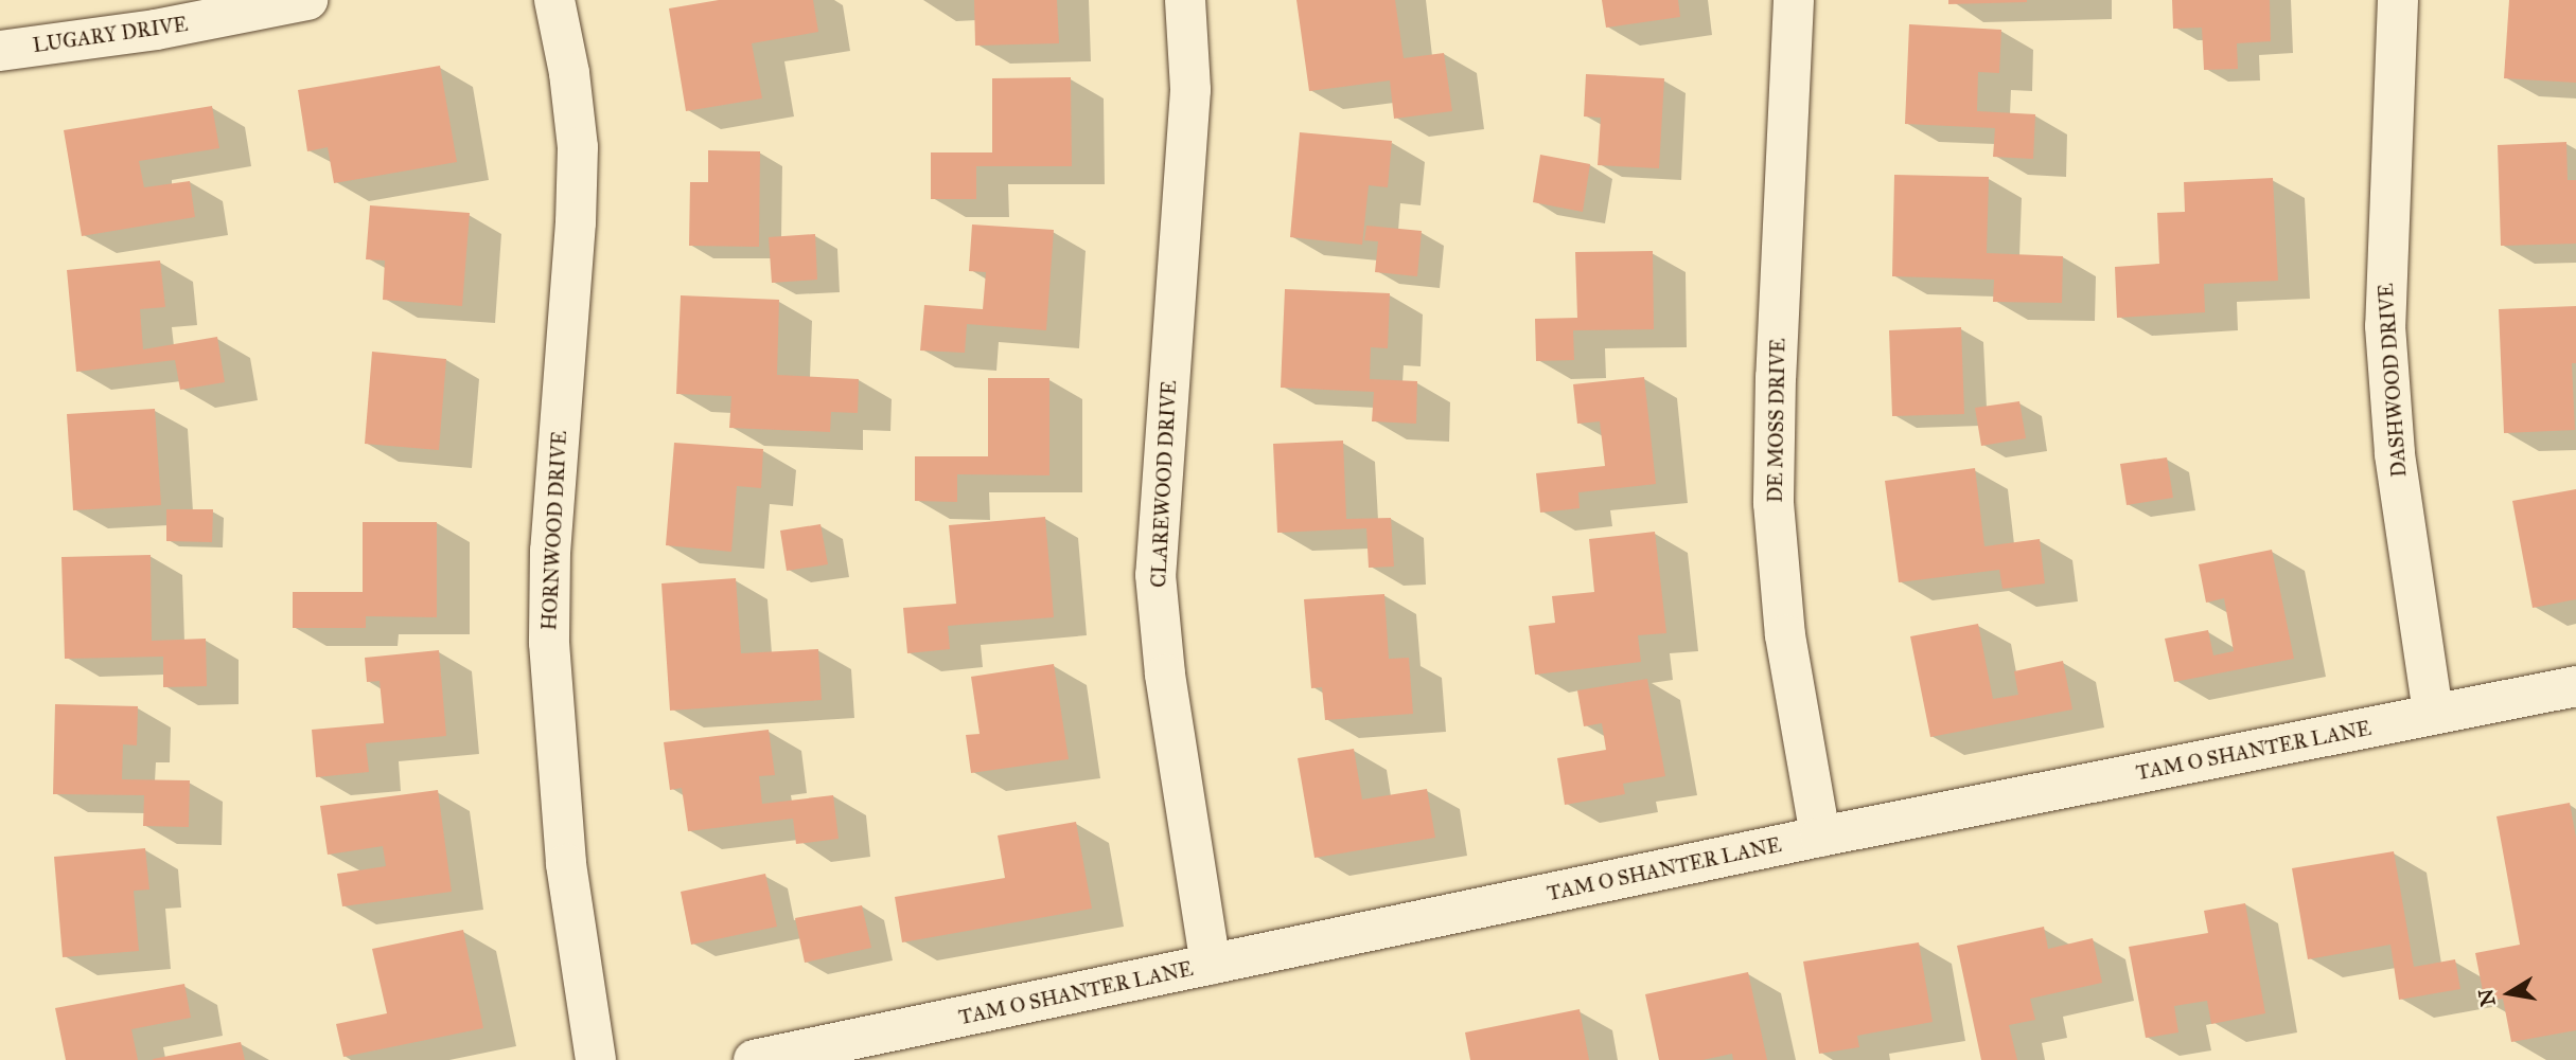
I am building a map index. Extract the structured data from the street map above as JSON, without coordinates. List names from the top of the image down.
{
  "streets": {
    "street": [
      "LUGARY DRIVE",
      "DASHWOOD DRIVE",
      "DE MOSS DRIVE",
      "CLAREWOOD DRIVE",
      "HORNWOOD DRIVE",
      "TAM O SHANTER LANE"
    ]
  },
  "crossings": [
    ["DASHWOOD DRIVE", "TAM O SHANTER LANE"],
    ["DE MOSS DRIVE", "TAM O SHANTER LANE"],
    ["CLAREWOOD DRIVE", "TAM O SHANTER LANE"]
  ],
  "north": "left"
}
